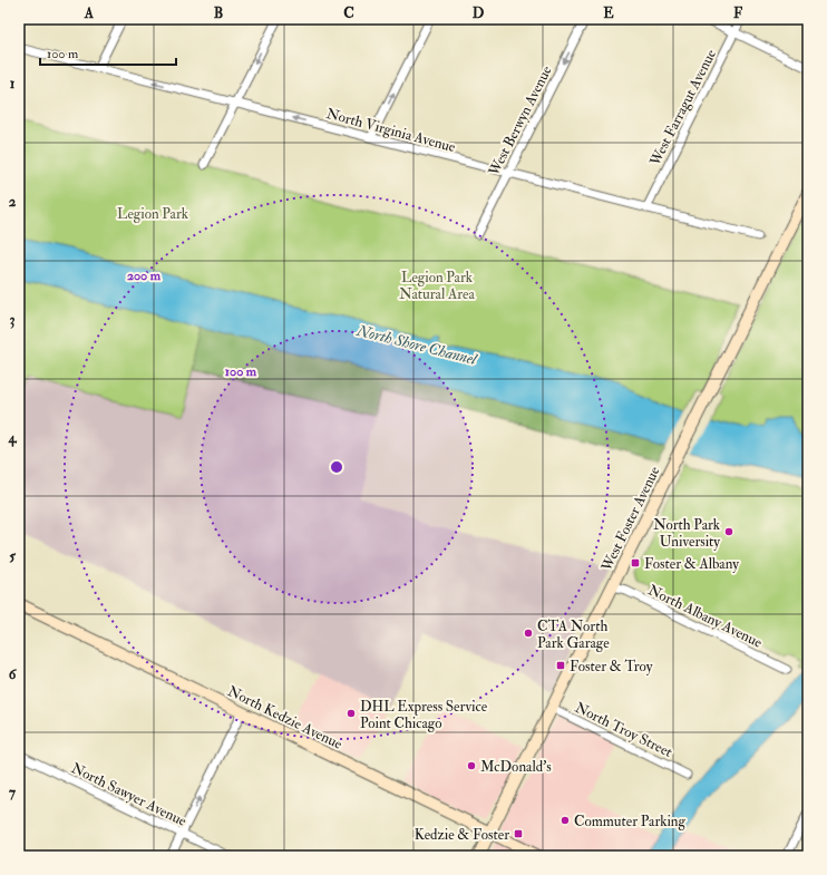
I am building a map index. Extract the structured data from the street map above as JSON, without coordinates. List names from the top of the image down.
{
  "streets": {
    "main road": ["West Foster Avenue", "North Kedzie Avenue"],
    "street": [
      "West Farragut Avenue",
      "West Berwyn Avenue",
      "North Virginia Avenue",
      "North Albany Avenue",
      "North Troy Street",
      "North Sawyer Avenue"
    ]
  },
  "crossings": [
    ["West Farragut Avenue", "North Virginia Avenue"],
    ["West Berwyn Avenue", "North Virginia Avenue"],
    ["West Foster Avenue", "North Albany Avenue"],
    ["West Foster Avenue", "North Kedzie Avenue"],
    ["West Foster Avenue", "North Troy Street"]
  ],
  "one_way": ["West Berwyn Avenue", "North Virginia Avenue"],
  "water": ["North Shore Channel"],
  "parks": ["Legion Park", "Legion Park Natural Area"],
  "places": {
    "other": [
      "North Park University",
      "CTA North Park Garage",
      "DHL Express Service Point Chicago",
      "McDonald's",
      "Commuter Parking"
    ],
    "transit": ["Foster & Albany", "Foster & Troy", "Kedzie & Foster"]
  },
  "scale_bar": "100 m",
  "grid": {
    "columns": [
      "A",
      "B",
      "C",
      "D",
      "E",
      "F"
    ],
    "rows": [
      "1",
      "2",
      "3",
      "4",
      "5",
      "6",
      "7"
    ]
  },
  "rings": ["200 m", "100 m"]
}
